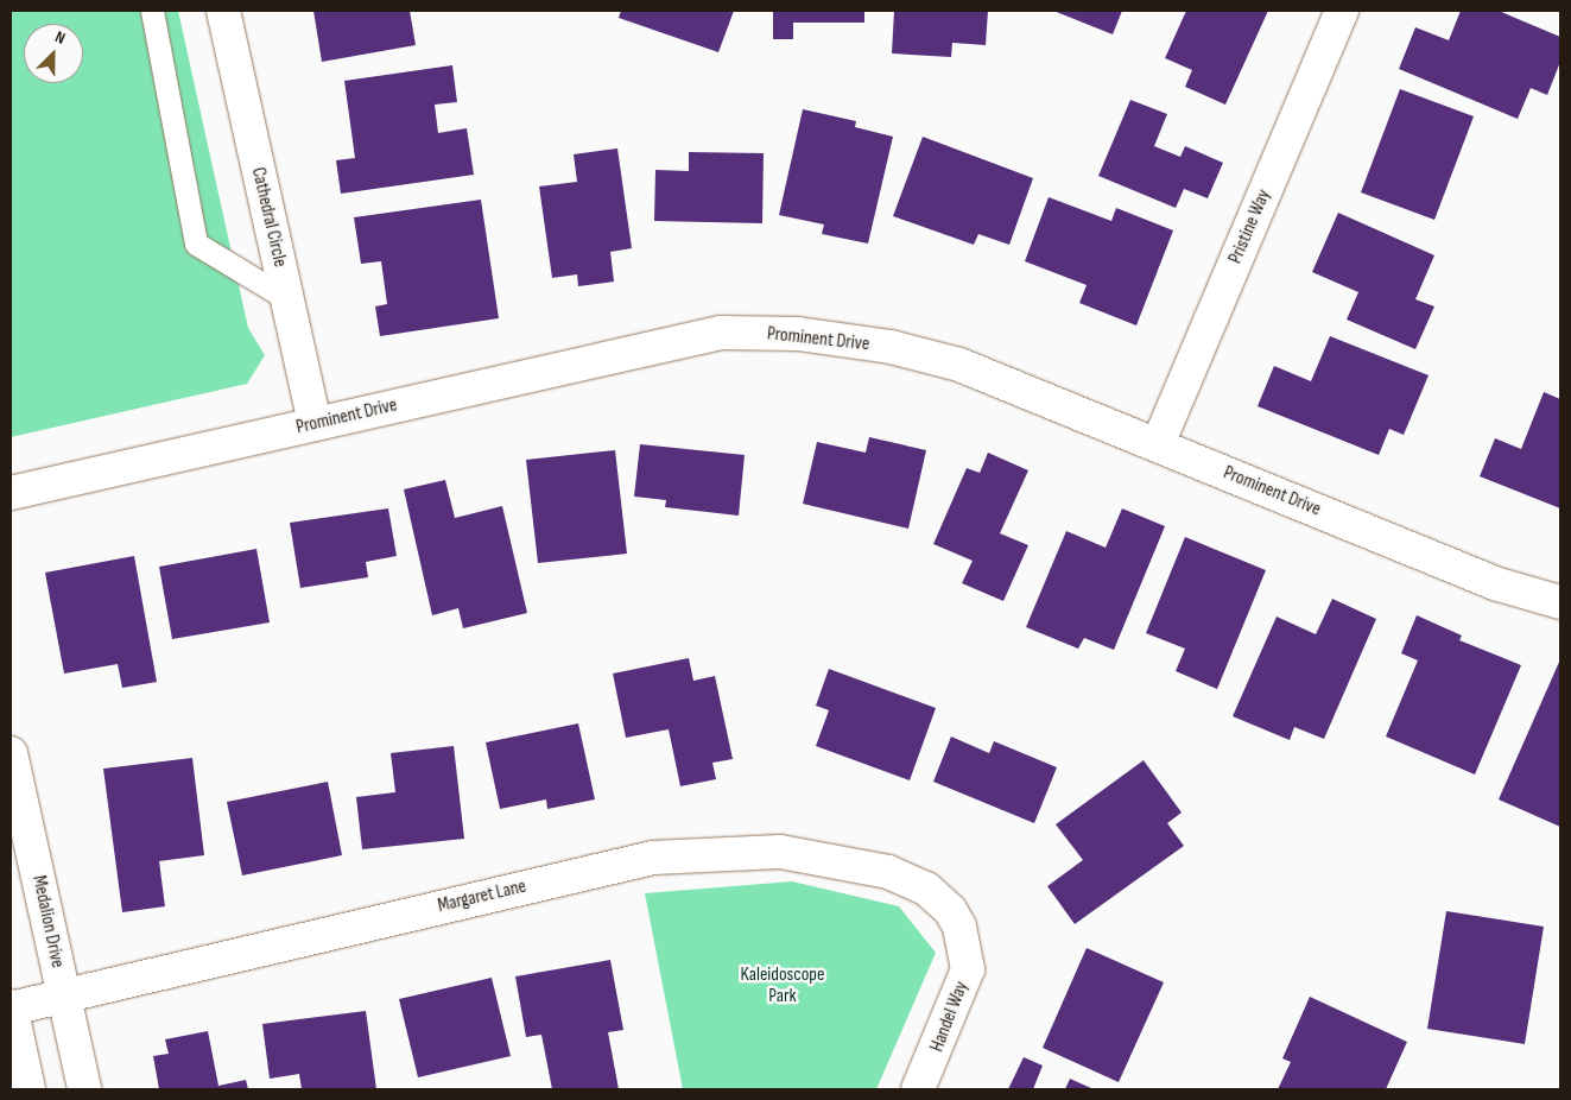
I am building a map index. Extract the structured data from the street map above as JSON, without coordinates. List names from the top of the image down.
{
  "streets": {
    "street": [
      "Cathedral Circle",
      "Pristine Way",
      "Prominent Drive",
      "Margaret Lane",
      "Medalion Drive",
      "Handel Way"
    ]
  },
  "crossings": [
    ["Cathedral Circle", "Prominent Drive"],
    ["Pristine Way", "Prominent Drive"],
    ["Margaret Lane", "Medalion Drive"],
    ["Margaret Lane", "Handel Way"]
  ],
  "parks": ["Kaleidoscope Park"],
  "north": "top right"
}
